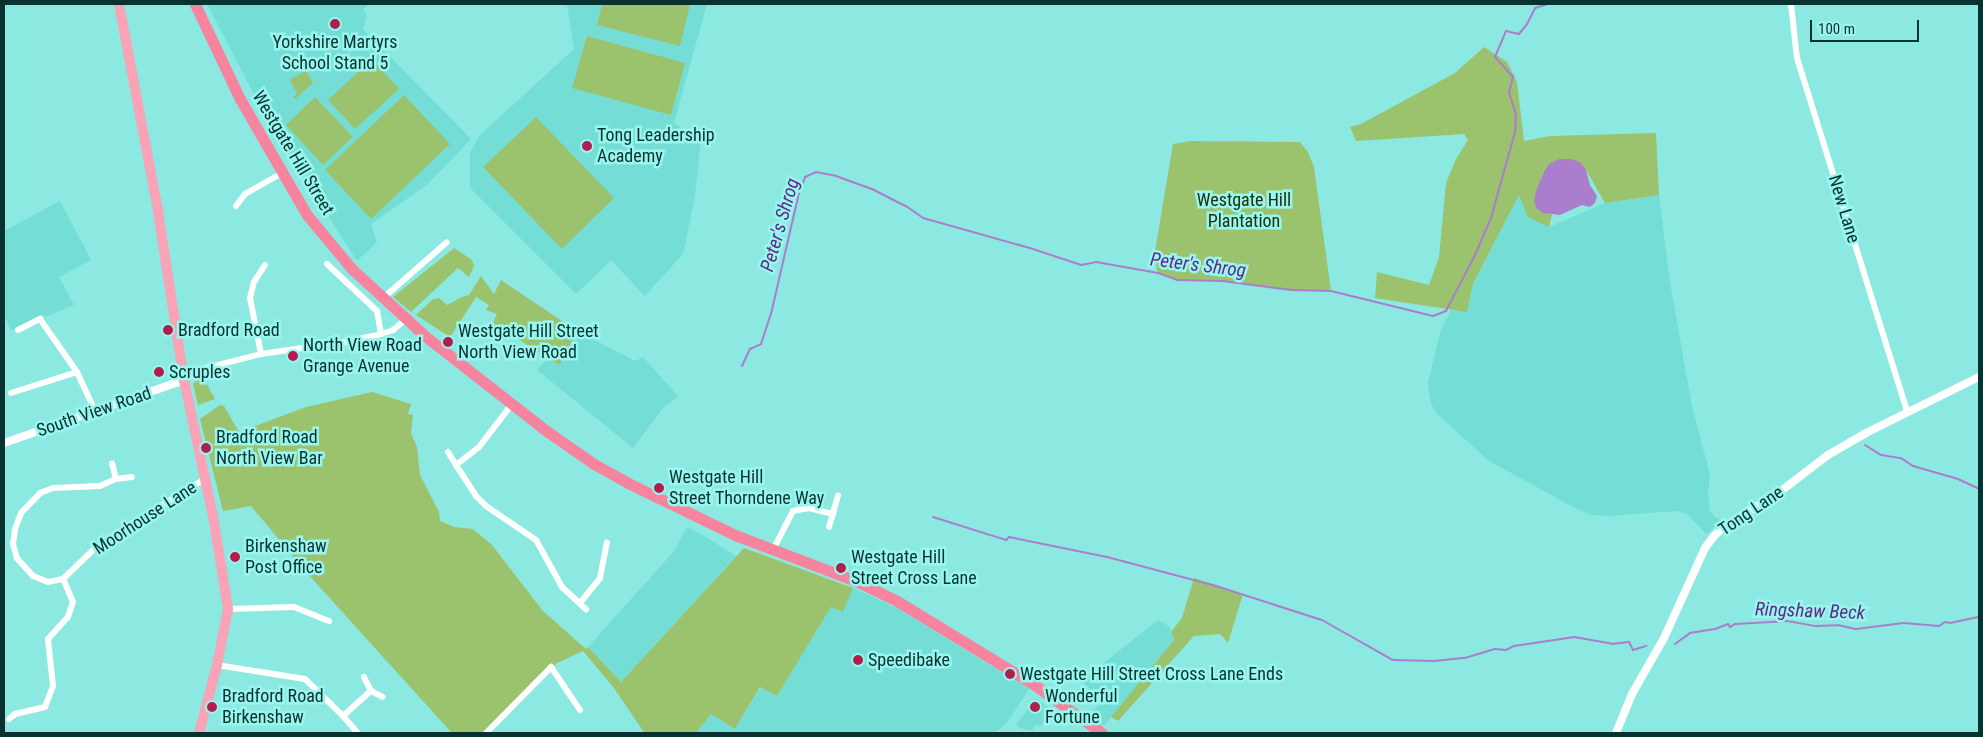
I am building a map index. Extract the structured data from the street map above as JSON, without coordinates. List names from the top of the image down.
{
  "streets": {
    "highway": ["Westgate Hill Street"],
    "street": [
      "New Lane",
      "South View Road",
      "Tong Lane",
      "Moorhouse Lane"
    ]
  },
  "crossings": [
    ["New Lane", "Tong Lane"]
  ],
  "water": ["Peter's Shrog", "Ringshaw Beck"],
  "parks": ["Westgate Hill Plantation"],
  "places": [
    "Yorkshire Martyrs School Stand 5",
    "Tong Leadership Academy",
    "Bradford Road",
    "Westgate Hill Street North View Road",
    "North View Road Grange Avenue",
    "Scruples",
    "Bradford Road North View Bar",
    "Westgate Hill Street Thorndene Way",
    "Birkenshaw Post Office",
    "Westgate Hill Street Cross Lane",
    "Speedibake",
    "Westgate Hill Street Cross Lane Ends",
    "Bradford Road Birkenshaw",
    "Wonderful Fortune"
  ],
  "scale_bar": "100 m"
}
